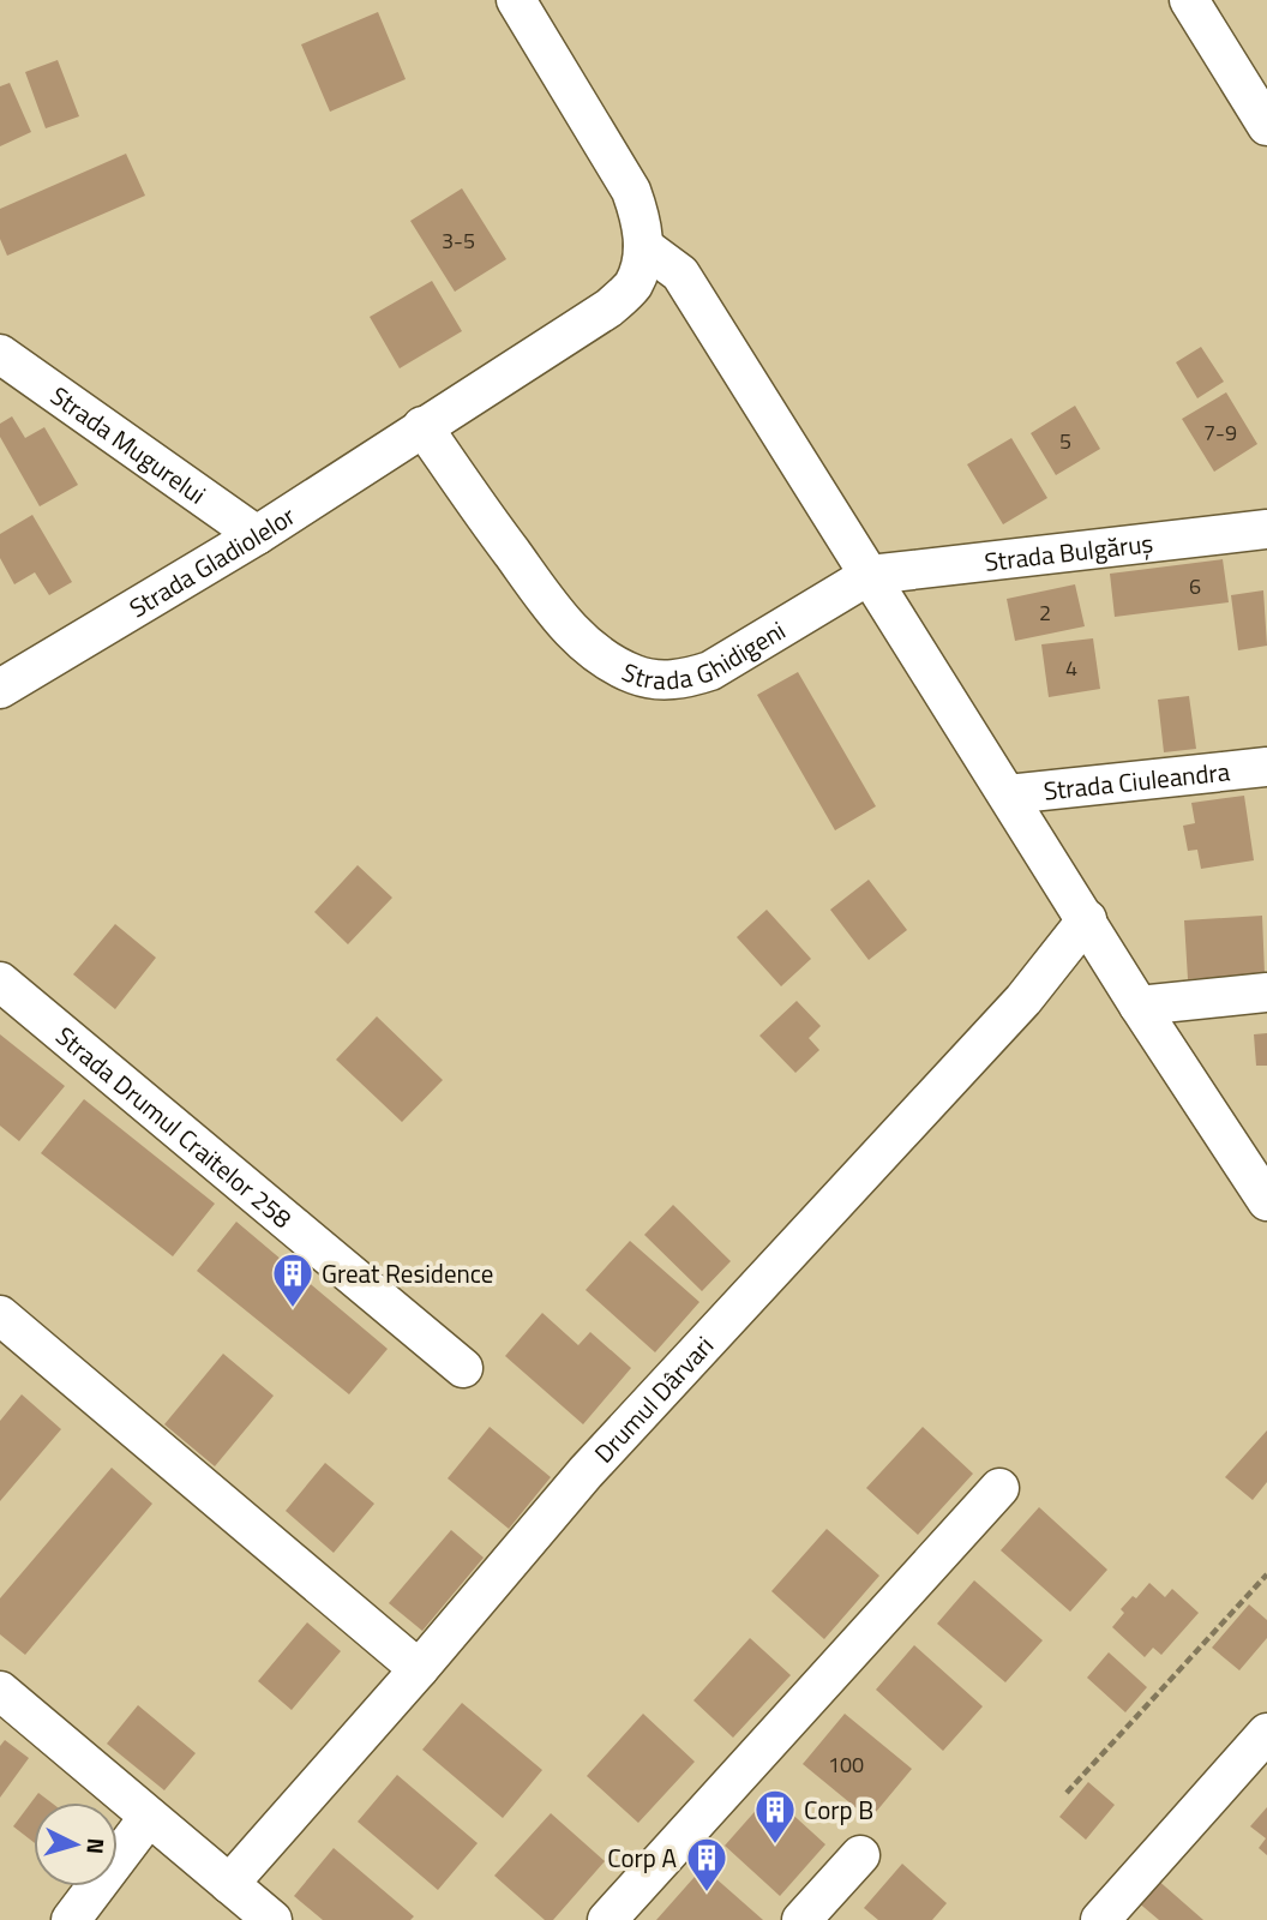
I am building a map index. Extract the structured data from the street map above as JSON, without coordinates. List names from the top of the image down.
{
  "streets": {
    "street": [
      "Strada Mugurelui",
      "Strada Bulgăruș",
      "Strada Gladiolelor",
      "Strada Ghidigeni",
      "Strada Ciuleandra",
      "Strada Drumul Craitelor 258",
      "Drumul Dârvari"
    ]
  },
  "crossings": [
    ["Strada Mugurelui", "Strada Gladiolelor"],
    ["Strada Bulgăruș", "Strada Ghidigeni"],
    ["Strada Gladiolelor", "Strada Ghidigeni"]
  ],
  "places": {
    "building": ["Great Residence", "Corp B", "Corp A"]
  },
  "house_numbers": [
    "3-5",
    "7-9",
    "5",
    "6",
    "2",
    "4",
    "100"
  ],
  "north": "right"
}
